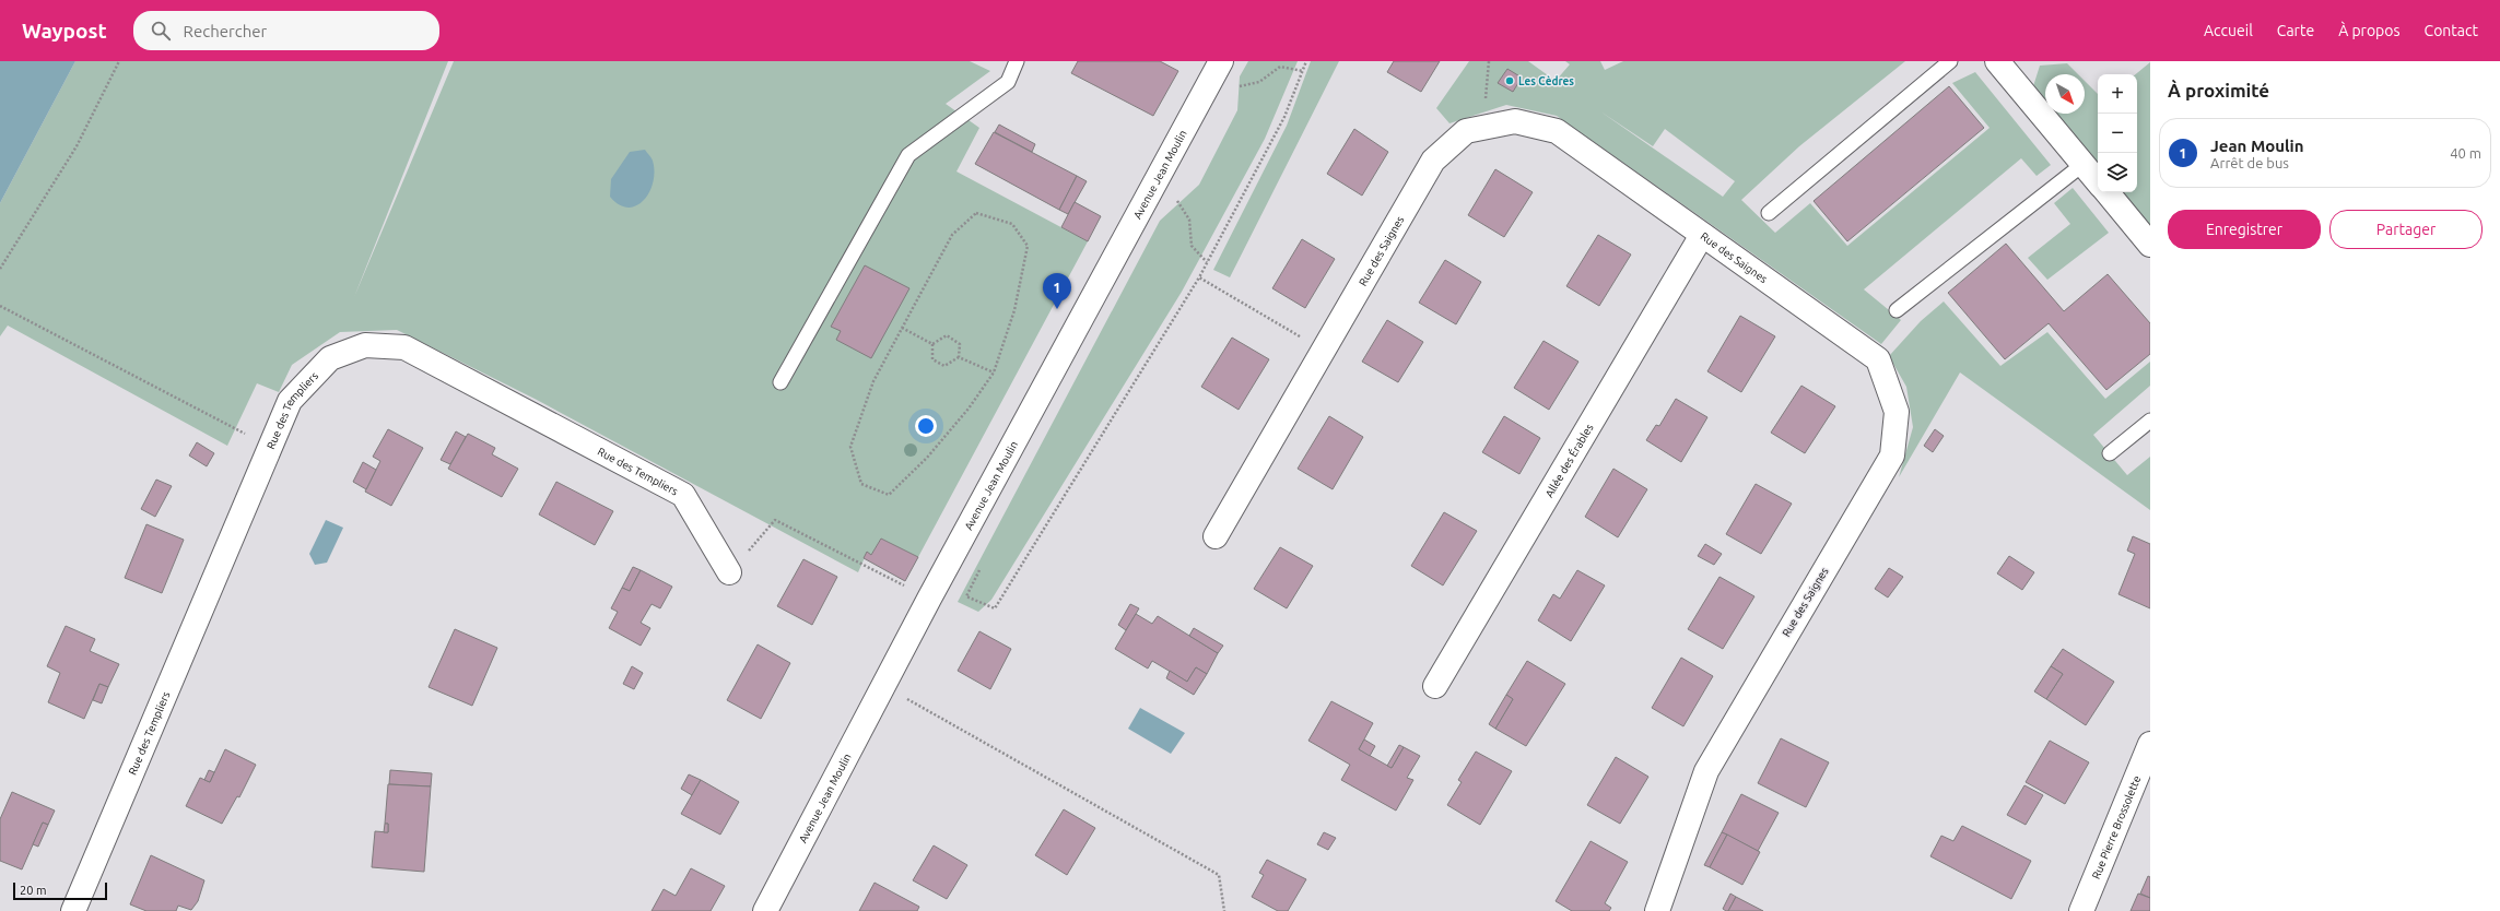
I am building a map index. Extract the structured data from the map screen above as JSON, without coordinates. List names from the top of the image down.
{
  "streets": {
    "street": [
      "Avenue Jean Moulin",
      "Rue des Saignes",
      "Rue des Templiers",
      "Allée des Érables",
      "Rue Pierre Brossolette"
    ]
  },
  "crossings": [
    ["Rue des Saignes", "Allée des Érables"]
  ],
  "places": ["Les Cèdres"],
  "scale_bar": "20 m",
  "north": "bottom right",
  "page": {
    "header": "Waypost",
    "search": "Rechercher",
    "nav": [
      "Accueil",
      "Carte",
      "À propos",
      "Contact"
    ],
    "heading": "À proximité",
    "map_buttons": ["+", "−"],
    "list": [
      {
        "mark": "1",
        "name": "Jean Moulin",
        "note": "Arrêt de bus",
        "value": "40 m"
      }
    ],
    "buttons": ["Enregistrer", "Partager"],
    "pins": "1",
    "scale": "20 m"
  }
}
